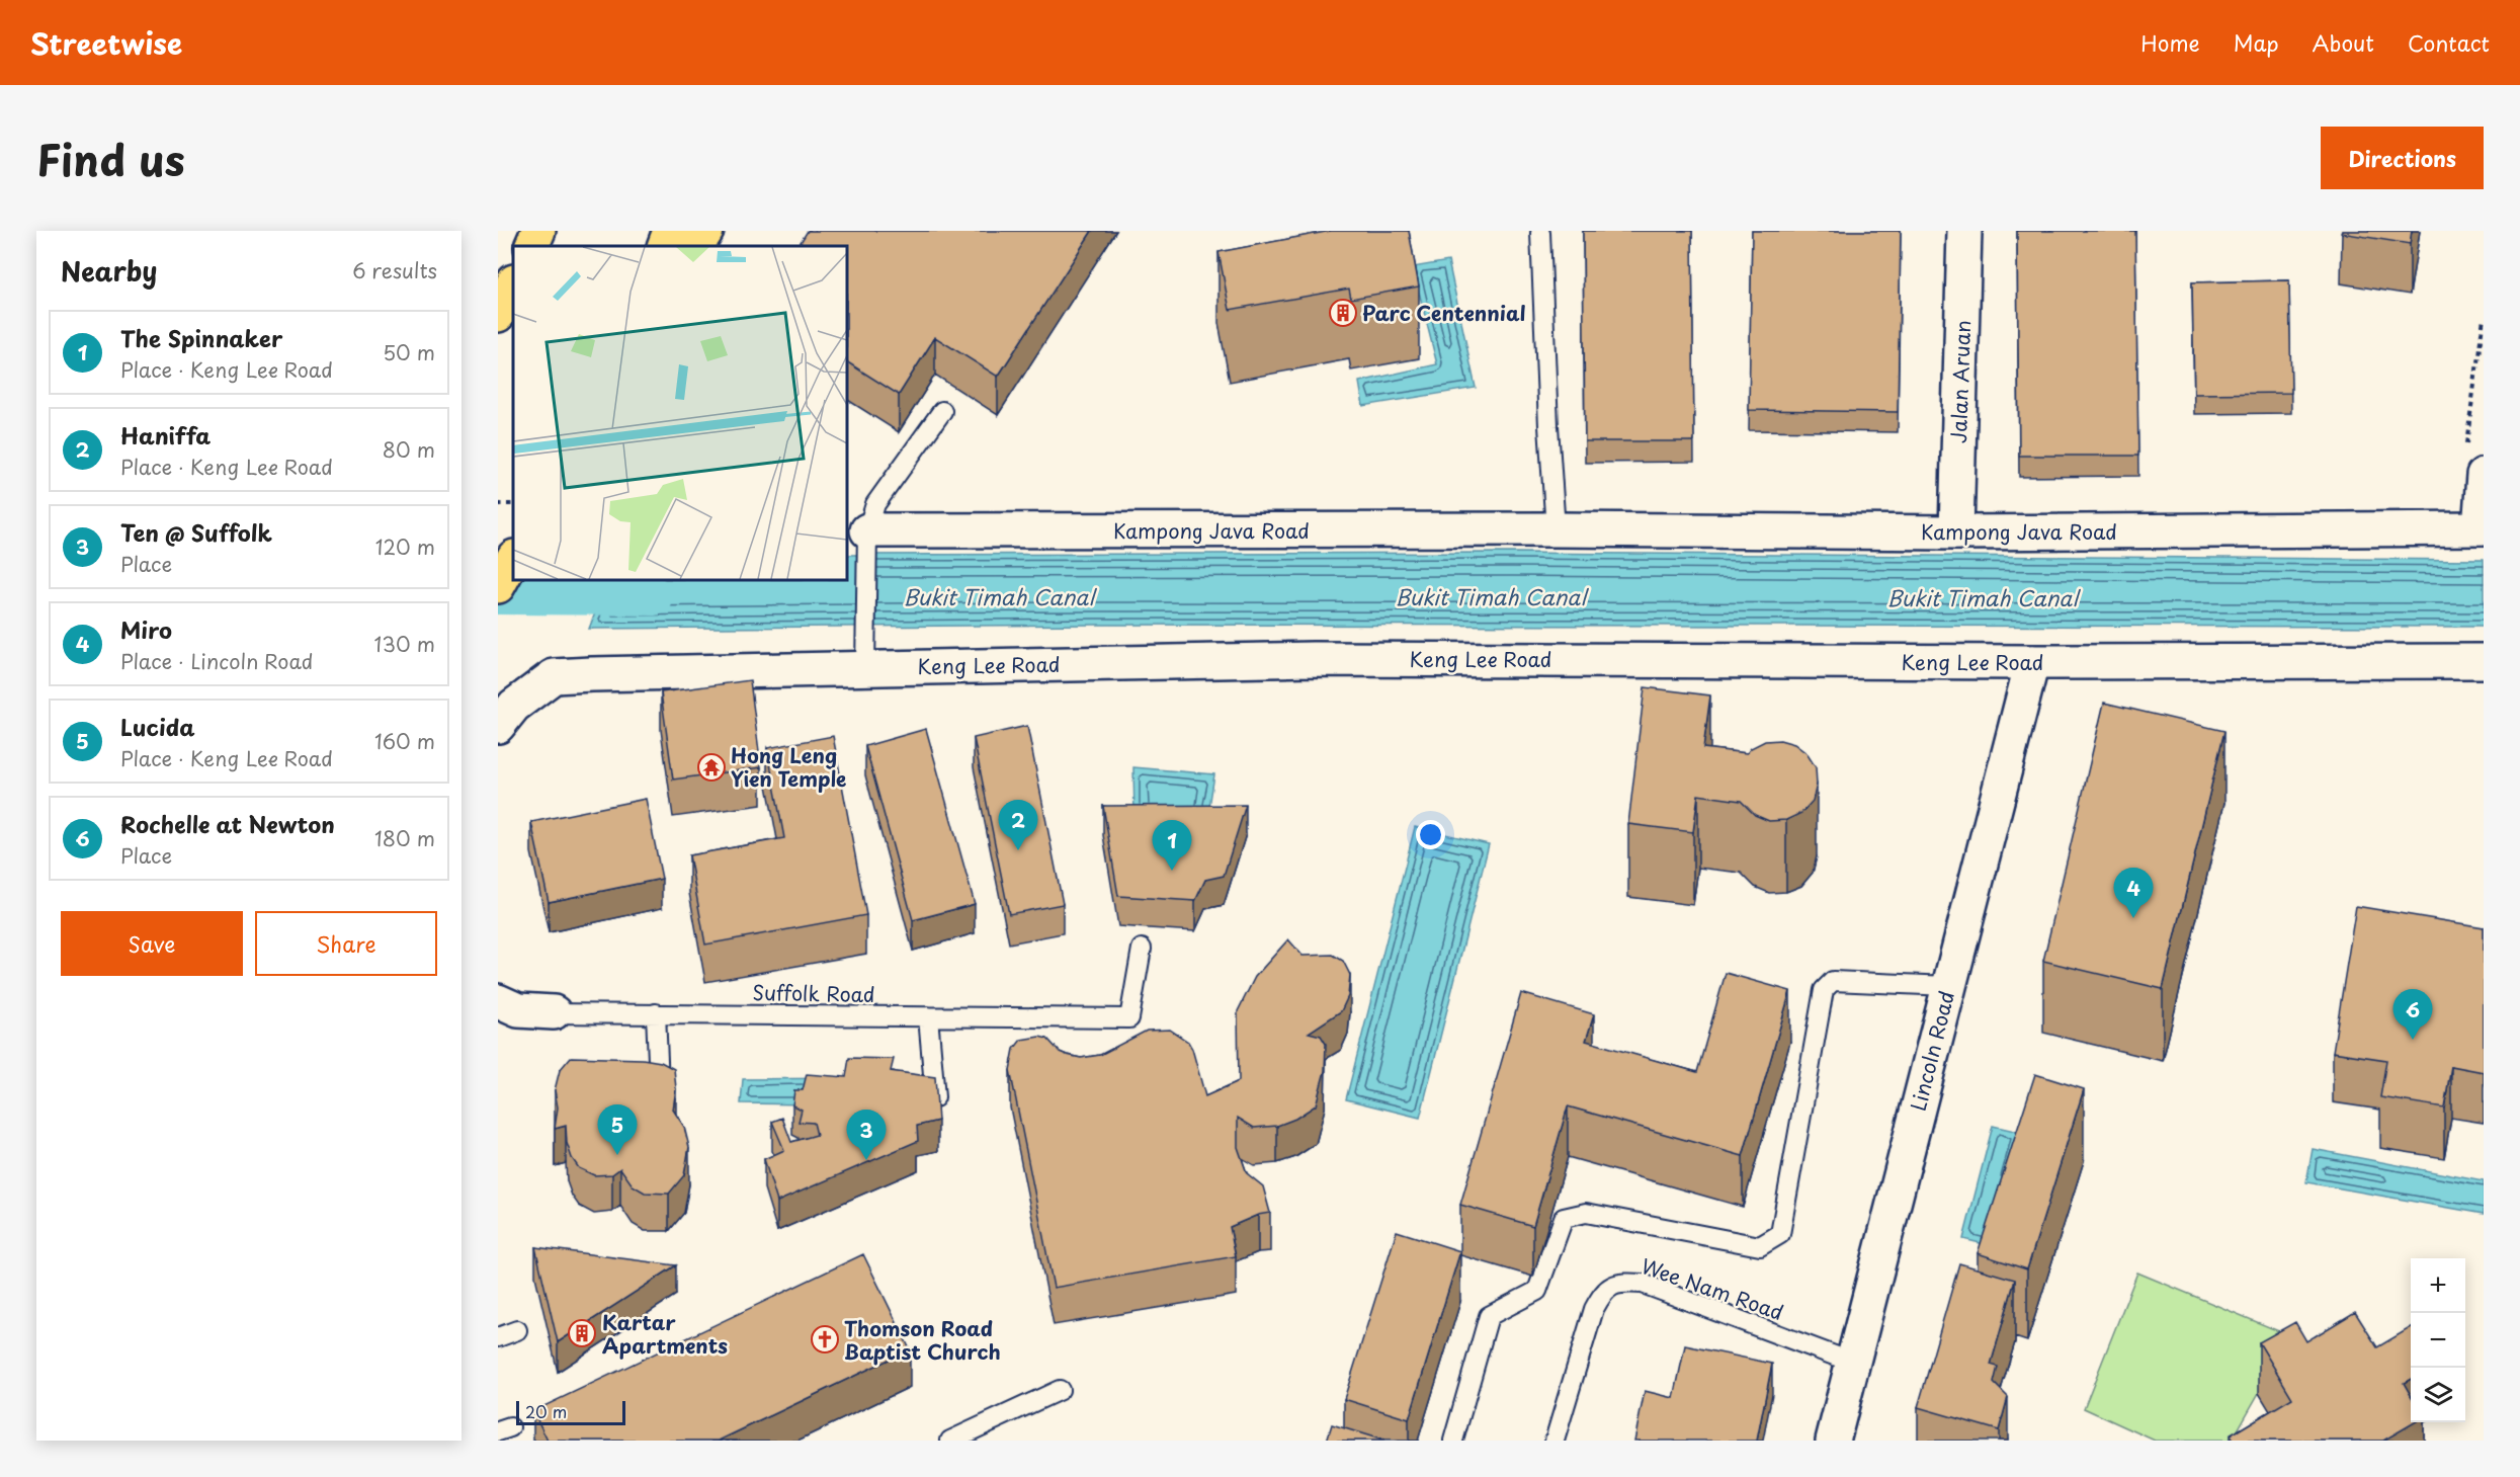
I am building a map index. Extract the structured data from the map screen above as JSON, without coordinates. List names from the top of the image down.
{
  "streets": {
    "street": [
      "Jalan Aruan",
      "Kampong Java Road",
      "Keng Lee Road",
      "Lincoln Road"
    ],
    "lane": ["Suffolk Road", "Wee Nam Road"]
  },
  "crossings": [
    ["Jalan Aruan", "Kampong Java Road"],
    ["Keng Lee Road", "Lincoln Road"],
    ["Lincoln Road", "Wee Nam Road"]
  ],
  "water": ["Bukit Timah Canal"],
  "places": {
    "building": ["Parc Centennial", "Kartar Apartments"],
    "temple": ["Hong Leng Yien Temple"],
    "church": ["Thomson Road Baptist Church"]
  },
  "scale_bar": "20 m",
  "page": {
    "header": "Streetwise",
    "nav": [
      "Home",
      "Map",
      "About",
      "Contact"
    ],
    "title": "Find us",
    "buttons": [
      "Directions",
      ["Save", "Share"]
    ],
    "heading": ["Nearby", "6 results"],
    "list": [
      {
        "mark": "1",
        "name": "The Spinnaker",
        "note": "Place · Keng Lee Road",
        "value": "50 m"
      },
      {
        "mark": "2",
        "name": "Haniffa",
        "note": "Place · Keng Lee Road",
        "value": "80 m"
      },
      {
        "mark": "3",
        "name": "Ten @ Suffolk",
        "note": "Place",
        "value": "120 m"
      },
      {
        "mark": "4",
        "name": "Miro",
        "note": "Place · Lincoln Road",
        "value": "130 m"
      },
      {
        "mark": "5",
        "name": "Lucida",
        "note": "Place · Keng Lee Road",
        "value": "160 m"
      },
      {
        "mark": "6",
        "name": "Rochelle at Newton",
        "note": "Place",
        "value": "180 m"
      }
    ],
    "pins": [
      "2",
      "1",
      "4",
      "6",
      "5",
      "3"
    ],
    "map_buttons": ["+", "−"],
    "scale": "20 m"
  }
}
